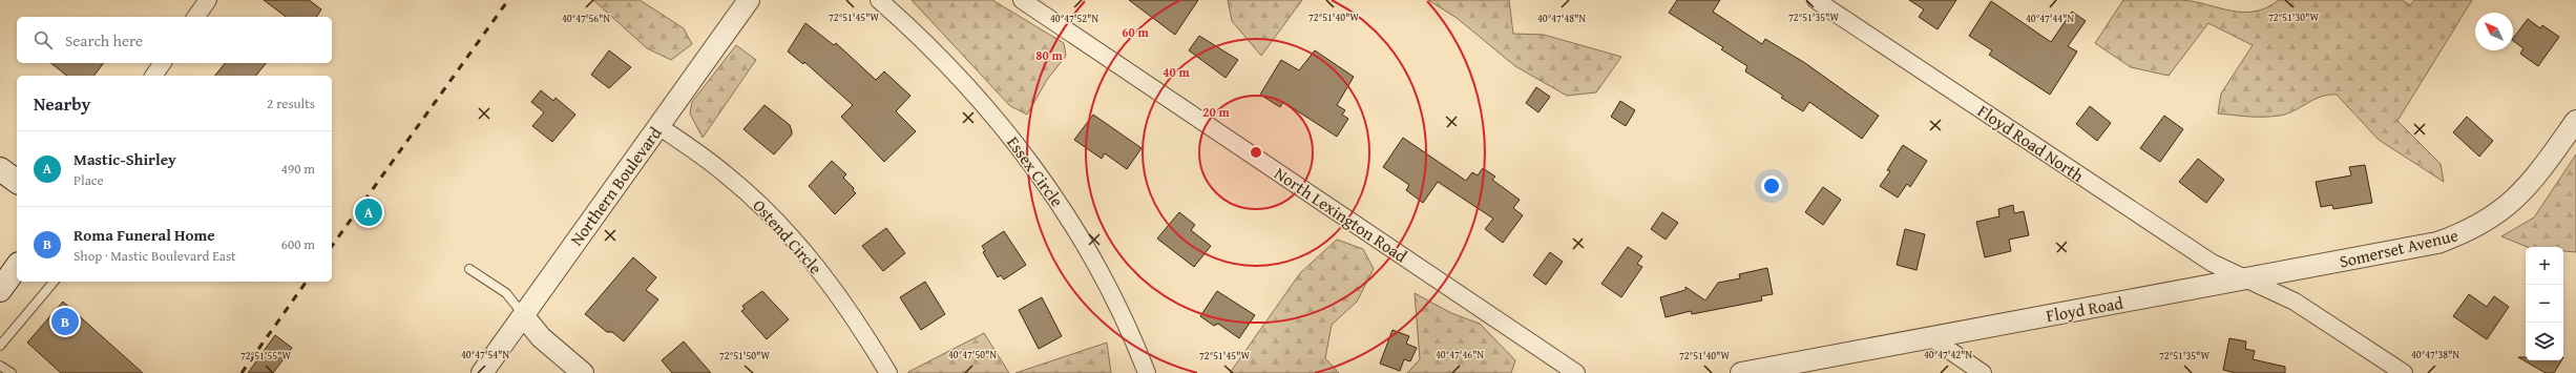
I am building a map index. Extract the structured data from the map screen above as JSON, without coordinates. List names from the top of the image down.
{
  "streets": {
    "street": [
      "Floyd Road North",
      "Essex Circle",
      "Northern Boulevard",
      "North Lexington Road",
      "Ostend Circle",
      "Somerset Avenue",
      "Floyd Road"
    ]
  },
  "crossings": [
    ["Floyd Road North", "Somerset Avenue"],
    ["Floyd Road North", "Floyd Road"],
    ["Northern Boulevard", "Ostend Circle"],
    ["Somerset Avenue", "Floyd Road"]
  ],
  "north": "top left",
  "page": {
    "search": "Search here",
    "heading": ["Nearby", "2 results"],
    "list": [
      {
        "mark": "A",
        "name": "Mastic-Shirley",
        "note": "Place",
        "value": "490 m"
      },
      {
        "mark": "B",
        "name": "Roma Funeral Home",
        "note": "Shop · Mastic Boulevard East",
        "value": "600 m"
      }
    ],
    "pins": ["A", "B"],
    "map_buttons": ["+", "−"]
  },
  "coordinates": [
    "72°51'30\"W",
    "72°51'45\"W",
    "72°51'40\"W",
    "72°51'35\"W",
    "40°47'56\"N",
    "40°47'52\"N",
    "40°47'48\"N",
    "40°47'44\"N",
    "40°47'54\"N",
    "40°47'50\"N",
    "40°47'46\"N",
    "40°47'42\"N",
    "40°47'38\"N",
    "72°51'55\"W",
    "72°51'50\"W"
  ],
  "rings": [
    "60 m",
    "80 m",
    "40 m",
    "20 m"
  ]
}
